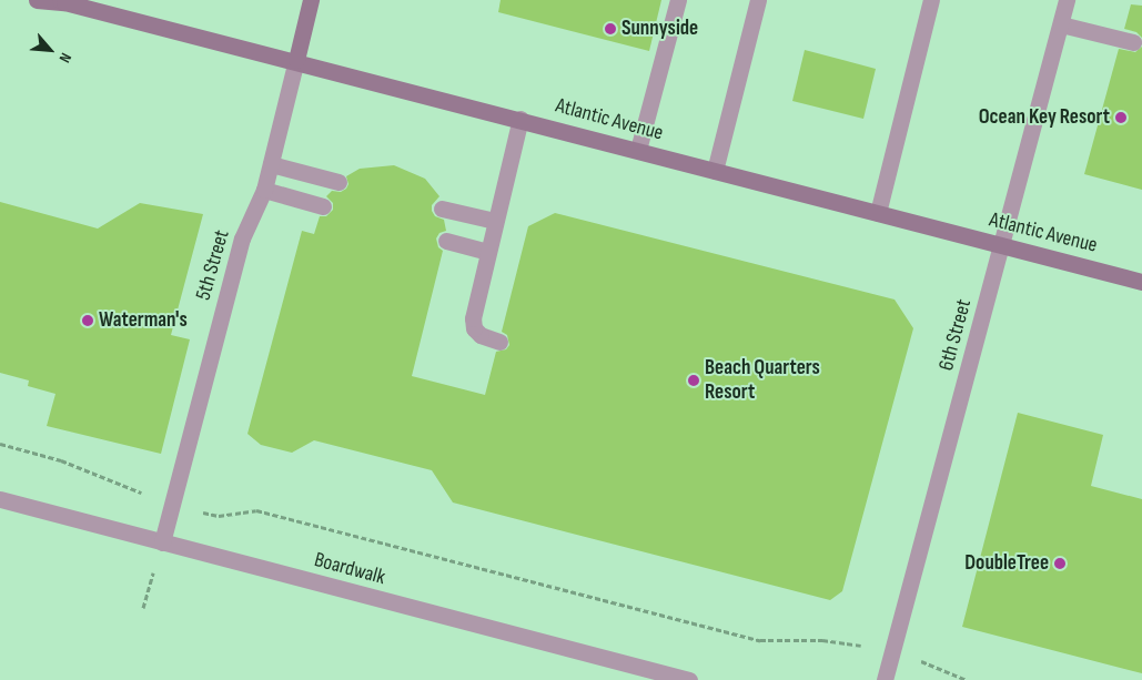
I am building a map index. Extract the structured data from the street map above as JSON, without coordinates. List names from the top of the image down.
{
  "streets": {
    "main road": ["Atlantic Avenue", "5th Street"],
    "street": ["6th Street", "Boardwalk"]
  },
  "crossings": [
    ["Atlantic Avenue", "5th Street"],
    ["Atlantic Avenue", "6th Street"],
    ["5th Street", "Boardwalk"]
  ],
  "places": [
    "Sunnyside",
    "Ocean Key Resort",
    "Waterman's",
    "Beach Quarters Resort",
    "DoubleTree"
  ],
  "north": "bottom right"
}
